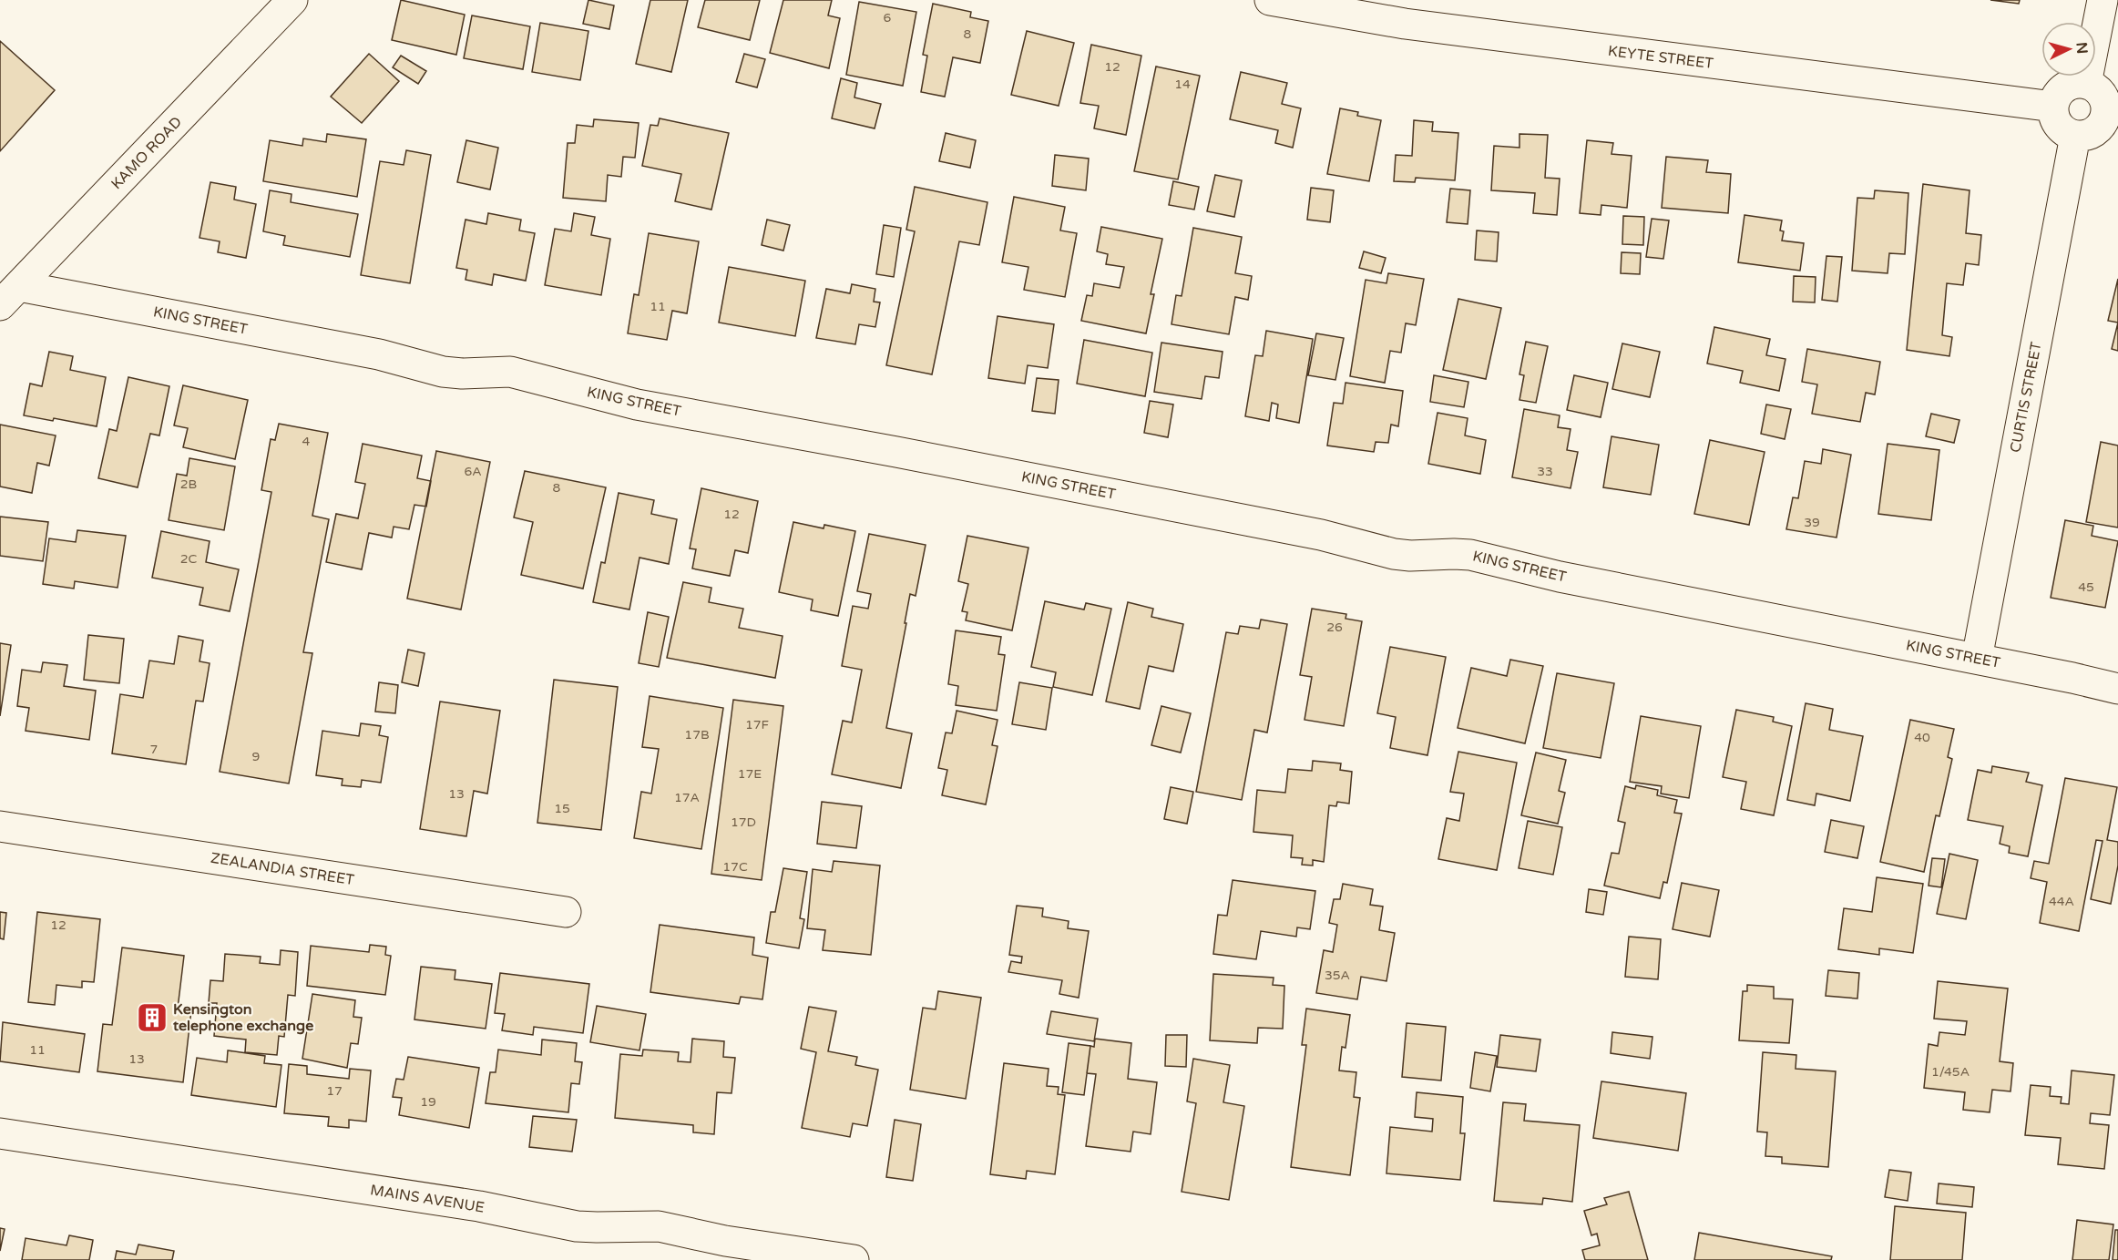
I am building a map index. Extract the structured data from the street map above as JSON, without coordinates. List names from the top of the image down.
{
  "streets": {
    "street": [
      "KEYTE STREET",
      "KAMO ROAD",
      "KING STREET",
      "CURTIS STREET",
      "ZEALANDIA STREET",
      "MAINS AVENUE"
    ]
  },
  "crossings": [
    ["KEYTE STREET", "CURTIS STREET"],
    ["KAMO ROAD", "KING STREET"],
    ["KING STREET", "CURTIS STREET"]
  ],
  "places": {
    "building": ["Kensington telephone exchange"]
  },
  "house_numbers": [
    "6",
    "8",
    "12",
    "14",
    "11",
    "4",
    "6A",
    "33",
    "2B",
    "8",
    "12",
    "39",
    "2C",
    "45",
    "26",
    "17F",
    "17B",
    "40",
    "7",
    "9",
    "17E",
    "13",
    "17A",
    "15",
    "17D",
    "17C",
    "44A",
    "12",
    "35A",
    "11",
    "13",
    "1/45A",
    "17",
    "19"
  ],
  "north": "right"
}
